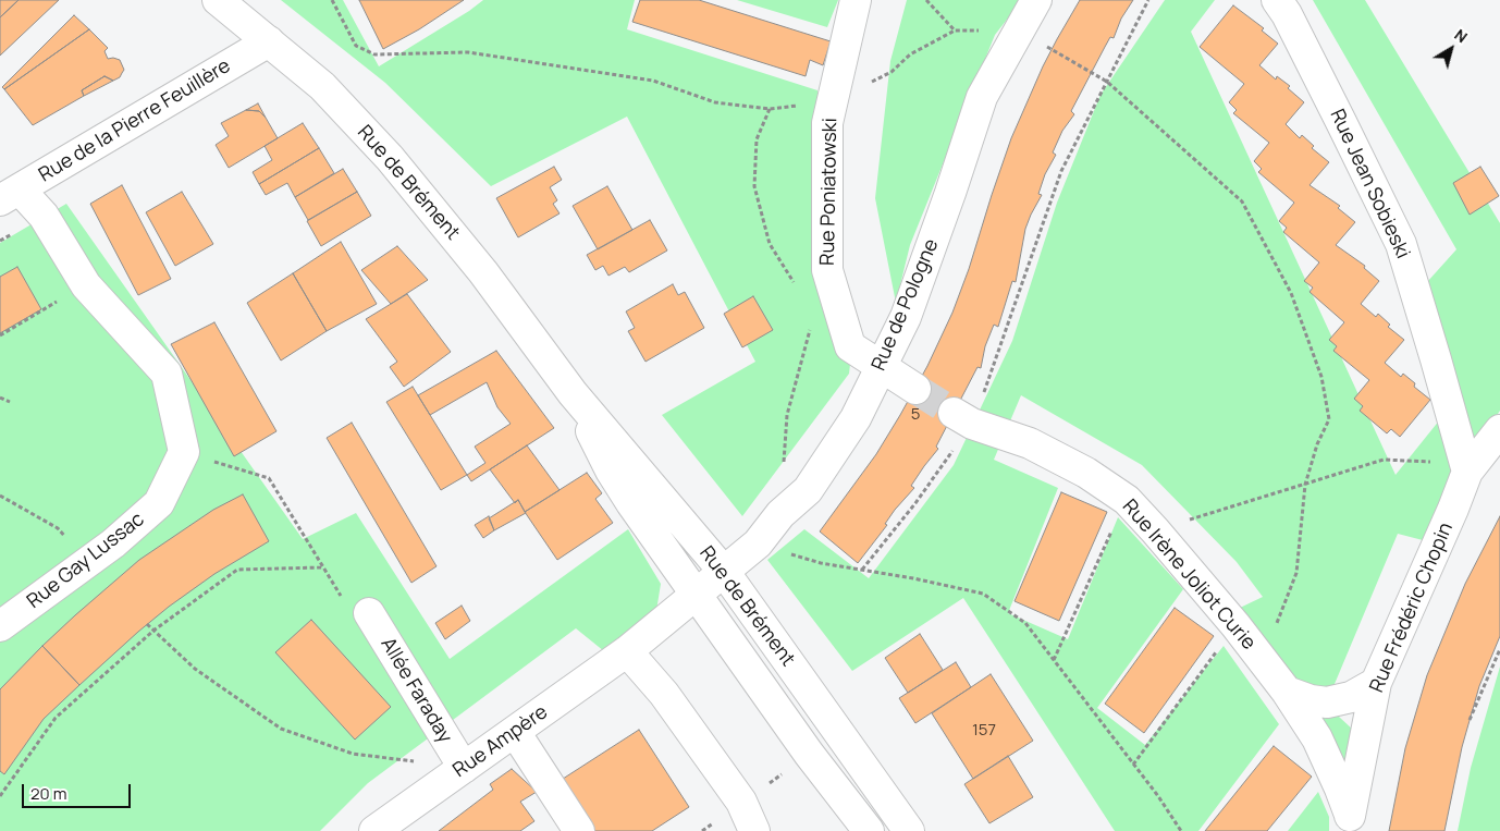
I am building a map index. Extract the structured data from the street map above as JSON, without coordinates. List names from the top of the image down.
{
  "streets": {
    "street": [
      "Rue de la Pierre Feuillère",
      "Rue de Brément",
      "Rue Jean Sobieski",
      "Rue Poniatowski",
      "Rue de Pologne",
      "Rue Gay Lussac",
      "Rue Irène Joliot Curie",
      "Rue Frédéric Chopin",
      "Allée Faraday",
      "Rue Ampère"
    ]
  },
  "crossings": [
    ["Rue de la Pierre Feuillère", "Rue de Brément"],
    ["Rue de Brément", "Rue de Pologne"],
    ["Rue de Brément", "Rue Ampère"],
    ["Rue Jean Sobieski", "Rue Frédéric Chopin"],
    ["Rue Poniatowski", "Rue de Pologne"],
    ["Rue de Pologne", "Rue Ampère"],
    ["Rue Irène Joliot Curie", "Rue Frédéric Chopin"],
    ["Allée Faraday", "Rue Ampère"]
  ],
  "house_numbers": ["5", "157"],
  "scale_bar": "20 m",
  "north": "top right"
}
